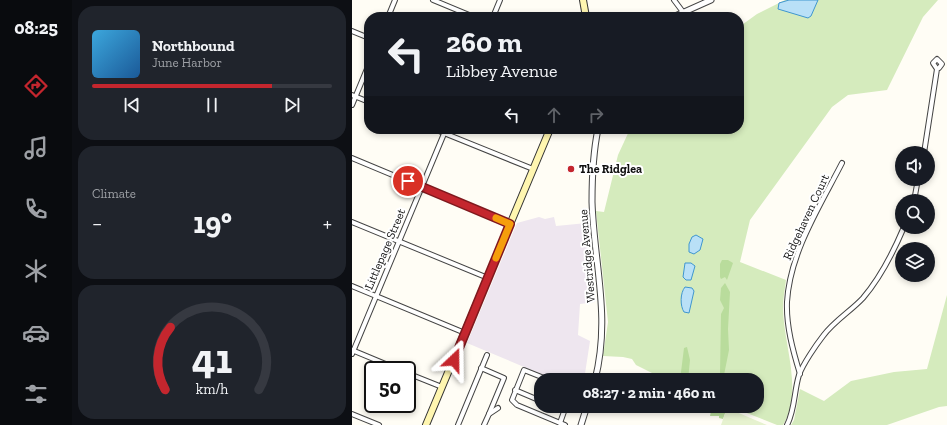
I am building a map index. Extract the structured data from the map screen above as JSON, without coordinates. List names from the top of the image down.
{
  "streets": {
    "street": ["Ridgehaven Court", "Littlepage Street", "Westridge Avenue"]
  },
  "places": ["The Ridglea"],
  "page": {
    "tabs": "08:25",
    "turn": ["260 m", "Libbey Avenue"],
    "song": ["Northbound", "June Harbor"],
    "tile": "Climate",
    "heat": ["−", "19°", "+"],
    "limit": "50",
    "trip": "08:27 · 2 min · 460 m",
    "gauge": ["41", "km/h"]
  }
}
